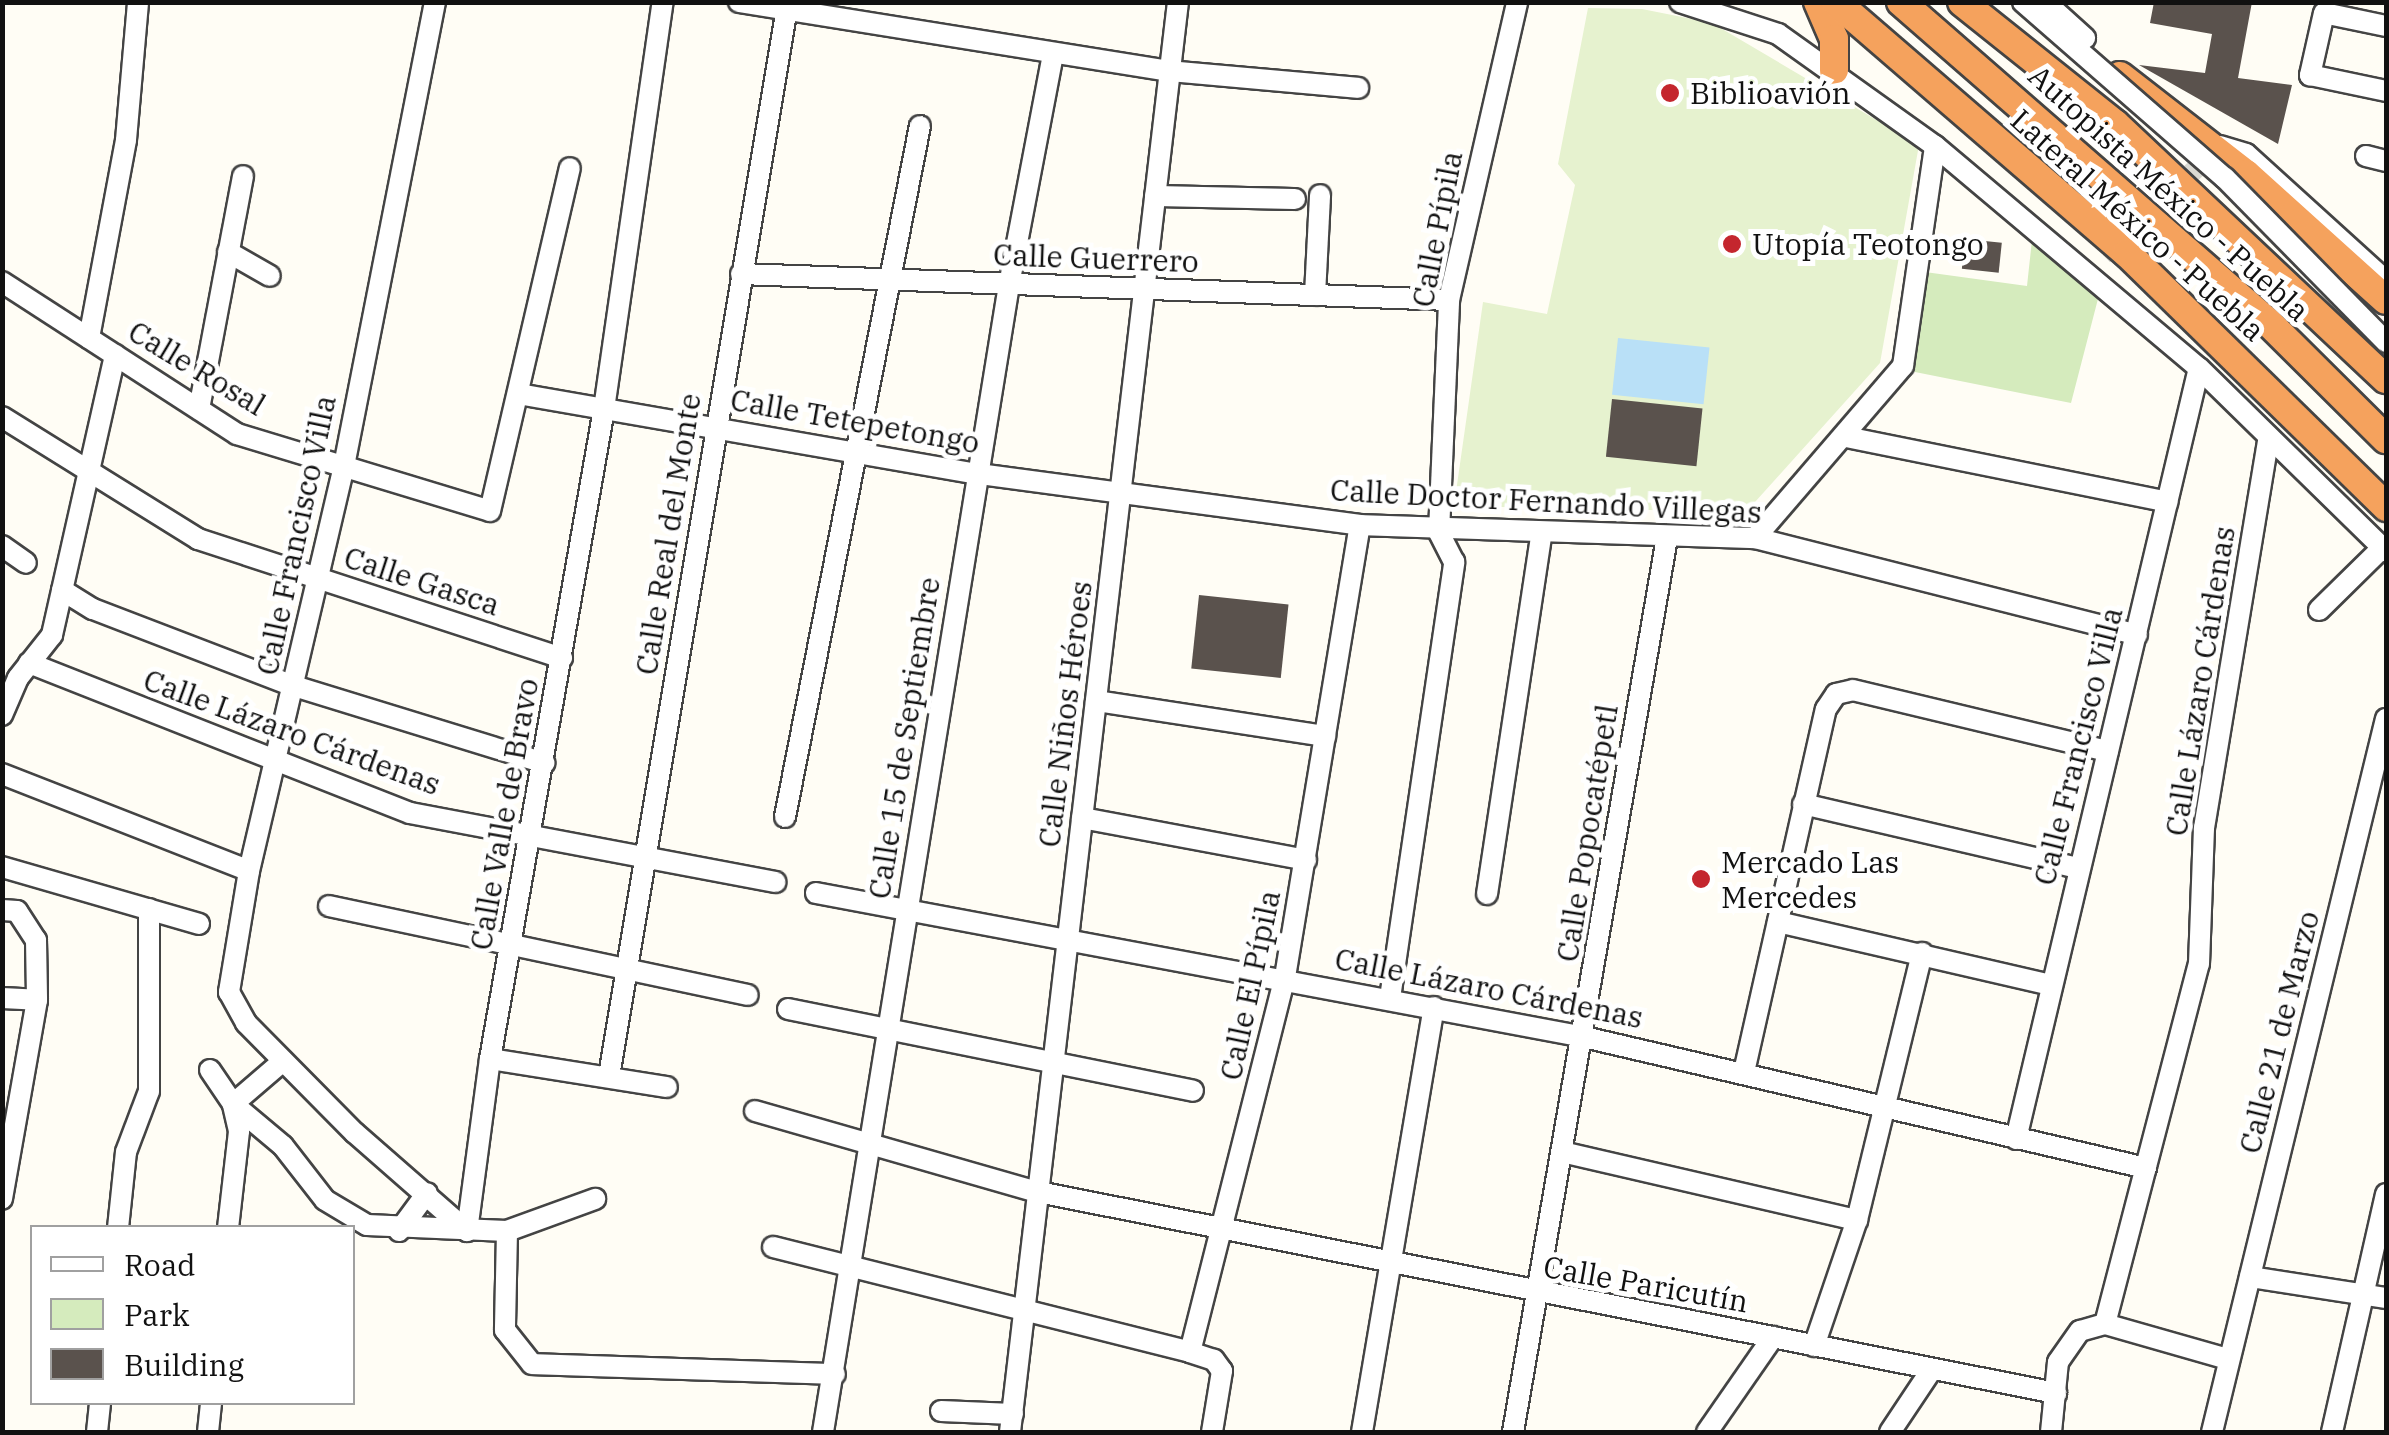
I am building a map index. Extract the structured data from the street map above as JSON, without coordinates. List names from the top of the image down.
{
  "streets": {
    "highway": ["Autopista México - Puebla", "Lateral México - Puebla"],
    "street": [
      "Calle Pípila",
      "Calle Guerrero",
      "Calle Rosal",
      "Calle Tetepetongo",
      "Calle Doctor Fernando Villegas",
      "Calle Real del Monte",
      "Calle Francisco Villa",
      "Calle Gasca",
      "Calle Lázaro Cárdenas",
      "Calle Niños Héroes",
      "Calle 15 de Septiembre",
      "Calle Valle de Bravo",
      "Calle Popocatépetl",
      "Calle El Pípila",
      "Calle 21 de Marzo",
      "Calle Paricutín"
    ]
  },
  "crossings": [
    ["Calle Pípila", "Calle Guerrero"],
    ["Calle Pípila", "Calle Doctor Fernando Villegas"],
    ["Calle Pípila", "Calle Lázaro Cárdenas"],
    ["Calle Guerrero", "Calle Real del Monte"],
    ["Calle Guerrero", "Calle Niños Héroes"],
    ["Calle Guerrero", "Calle 15 de Septiembre"],
    ["Calle Rosal", "Calle Tetepetongo"],
    ["Calle Rosal", "Calle Francisco Villa"],
    ["Calle Tetepetongo", "Calle Doctor Fernando Villegas"],
    ["Calle Tetepetongo", "Calle Real del Monte"],
    ["Calle Tetepetongo", "Calle Niños Héroes"],
    ["Calle Tetepetongo", "Calle 15 de Septiembre"],
    ["Calle Tetepetongo", "Calle Valle de Bravo"],
    ["Calle Doctor Fernando Villegas", "Calle Francisco Villa"],
    ["Calle Doctor Fernando Villegas", "Calle Niños Héroes"],
    ["Calle Doctor Fernando Villegas", "Calle Popocatépetl"],
    ["Calle Doctor Fernando Villegas", "Calle El Pípila"],
    ["Calle Real del Monte", "Calle Lázaro Cárdenas"],
    ["Calle Francisco Villa", "Calle Gasca"],
    ["Calle Francisco Villa", "Calle Lázaro Cárdenas"],
    ["Calle Francisco Villa", "Calle Valle de Bravo"],
    ["Calle Gasca", "Calle Valle de Bravo"],
    ["Calle Lázaro Cárdenas", "Calle Niños Héroes"],
    ["Calle Lázaro Cárdenas", "Calle 15 de Septiembre"],
    ["Calle Lázaro Cárdenas", "Calle Valle de Bravo"],
    ["Calle Lázaro Cárdenas", "Calle Popocatépetl"],
    ["Calle Lázaro Cárdenas", "Calle El Pípila"],
    ["Calle Niños Héroes", "Calle Paricutín"],
    ["Calle 15 de Septiembre", "Calle Paricutín"],
    ["Calle Popocatépetl", "Calle Paricutín"],
    ["Calle El Pípila", "Calle Paricutín"]
  ],
  "places": ["Biblioavión", "Utopía Teotongo", "Mercado Las Mercedes"],
  "legend": ["Road", "Park", "Building"]
}
